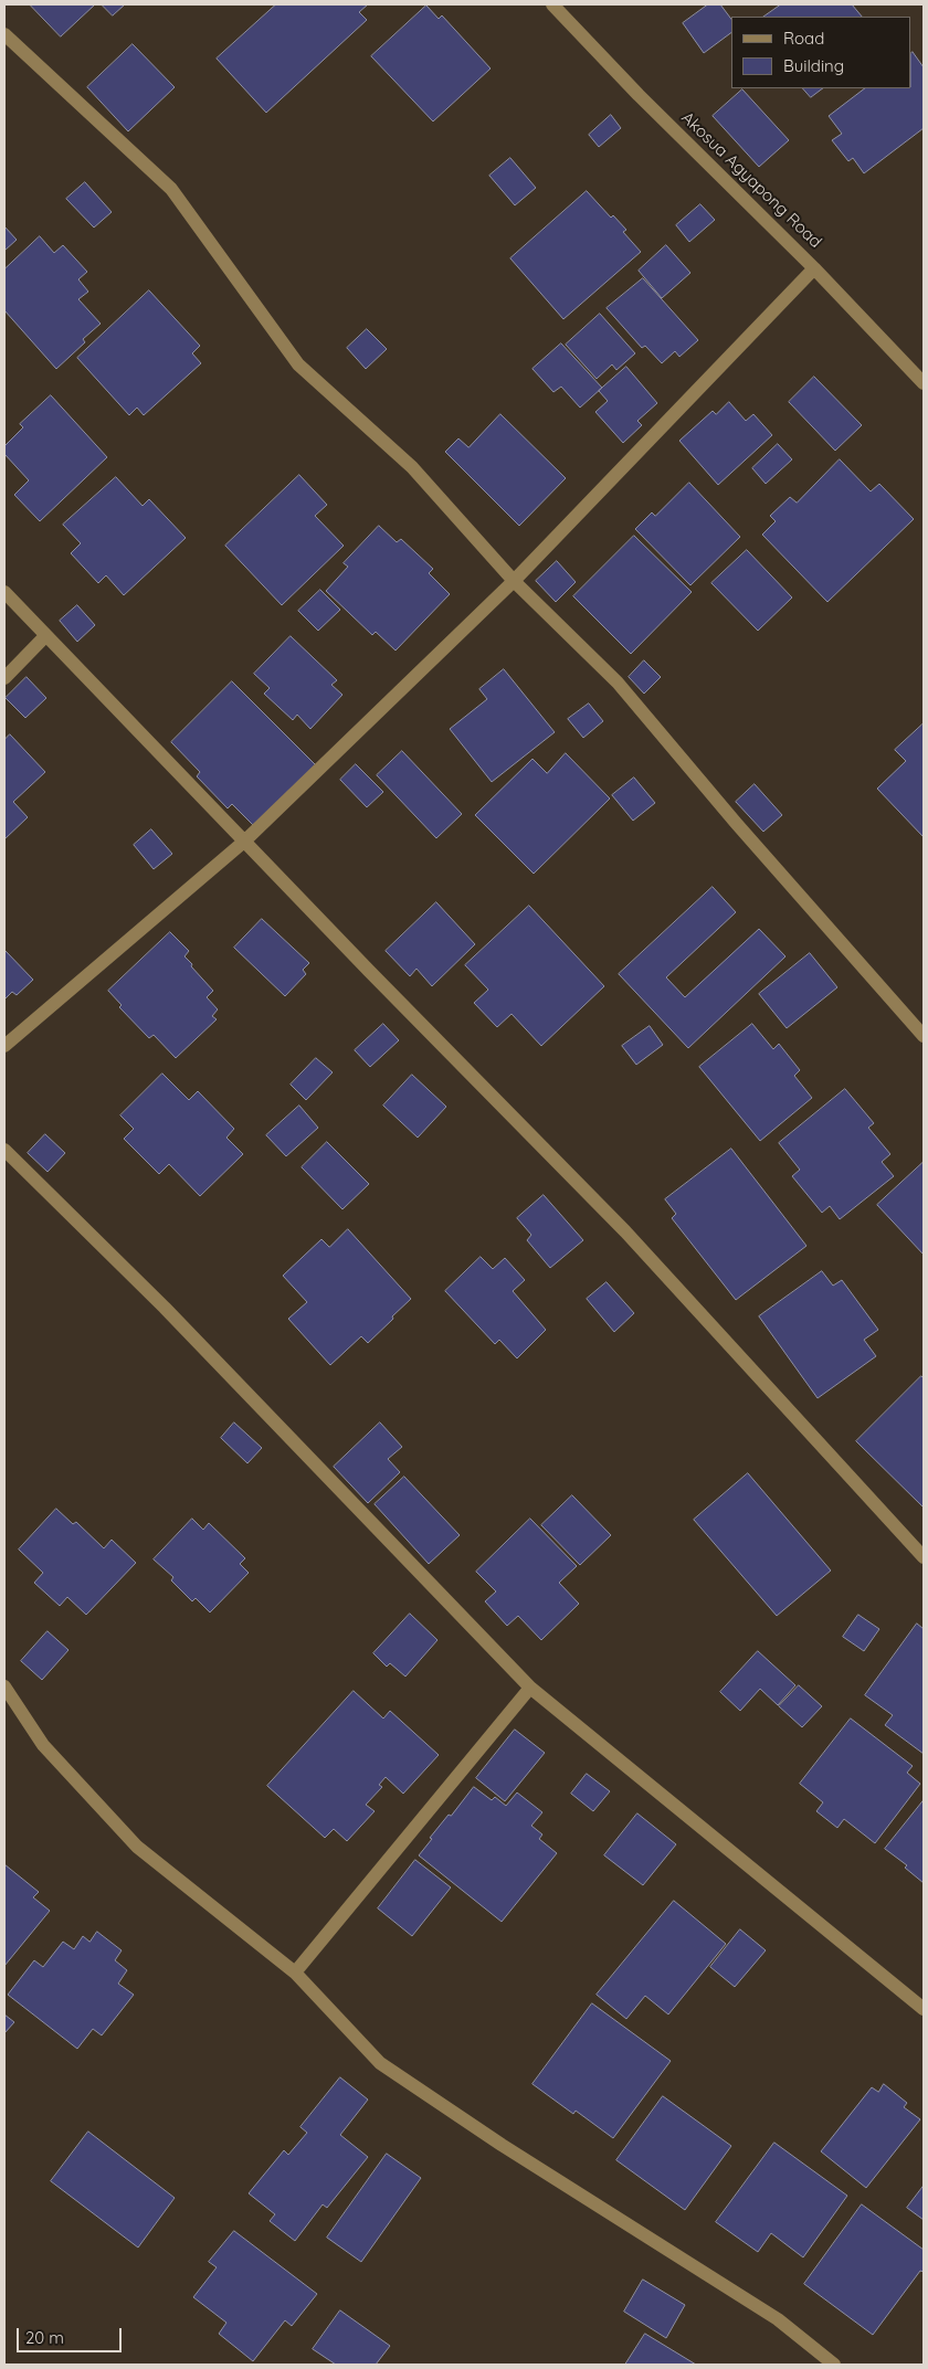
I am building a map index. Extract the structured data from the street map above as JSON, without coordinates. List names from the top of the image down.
{
  "streets": {
    "street": ["Akosua Agyapong Road"]
  },
  "legend": ["Road", "Building"],
  "scale_bar": "20 m"
}
